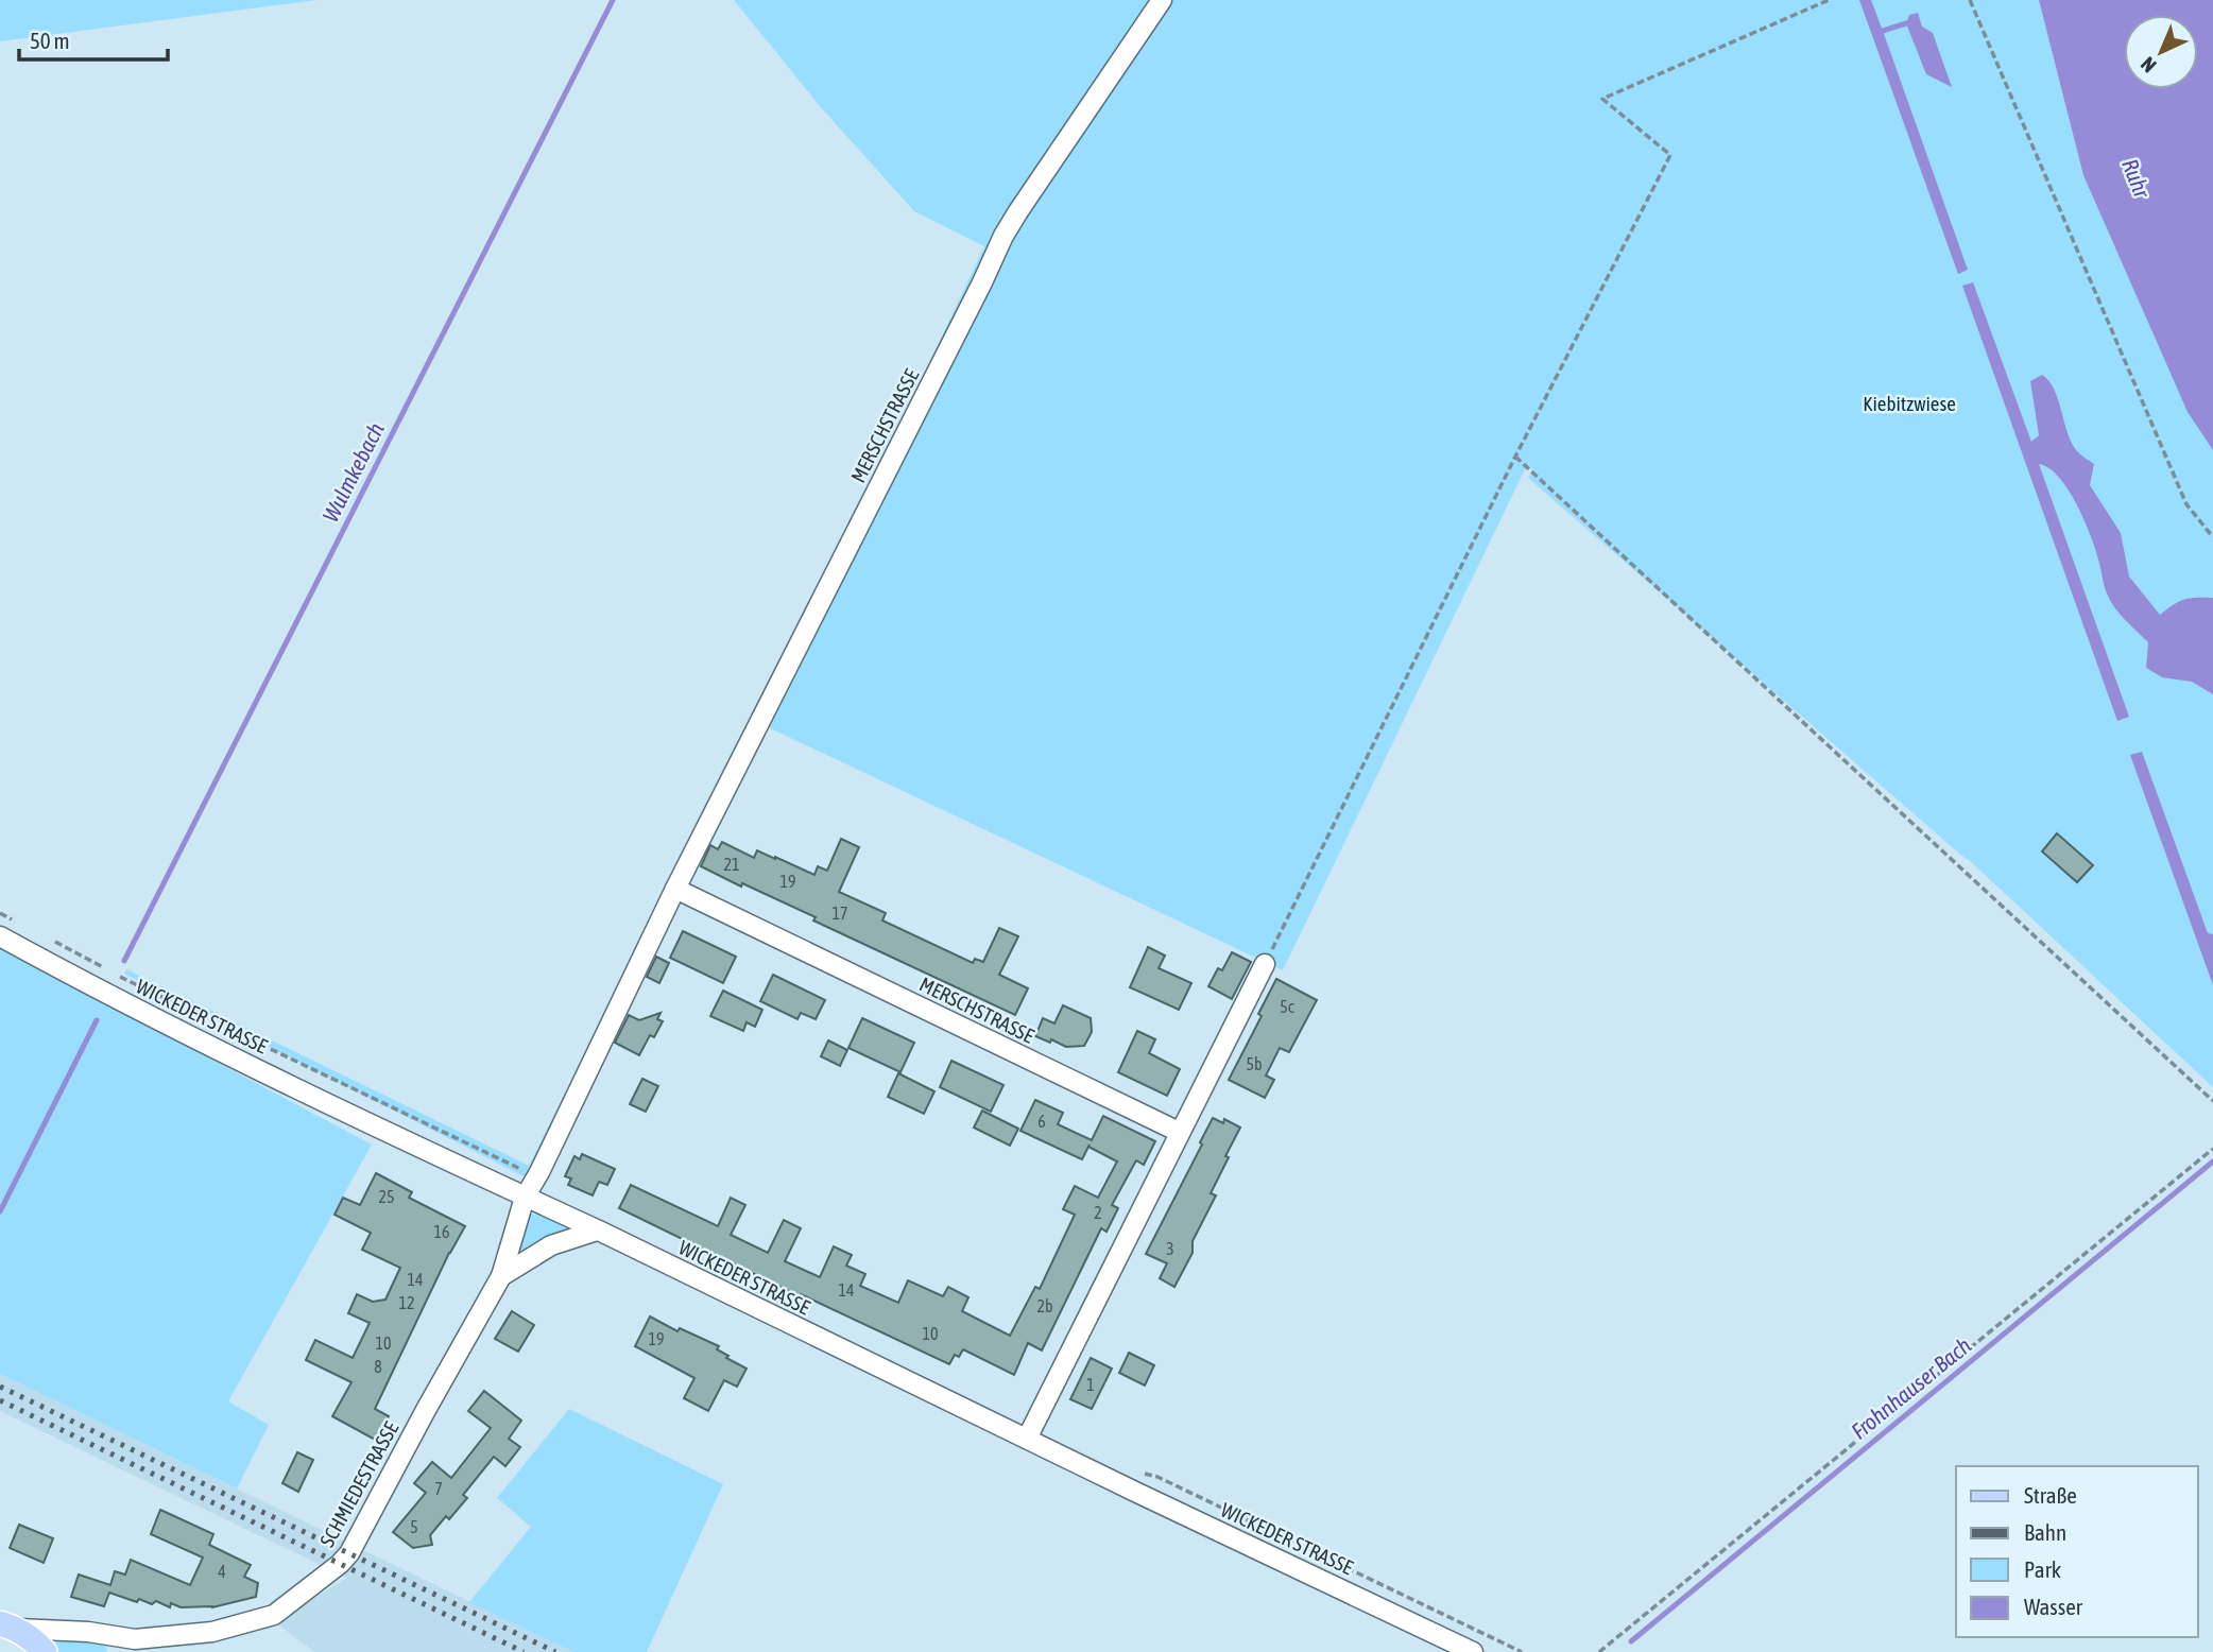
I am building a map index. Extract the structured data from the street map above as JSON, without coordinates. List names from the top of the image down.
{
  "streets": {
    "street": ["MERSCHSTRASSE", "WICKEDER STRASSE", "SCHMIEDESTRASSE"]
  },
  "crossings": [
    ["MERSCHSTRASSE", "WICKEDER STRASSE"],
    ["MERSCHSTRASSE", "SCHMIEDESTRASSE"],
    ["WICKEDER STRASSE", "SCHMIEDESTRASSE"]
  ],
  "water": ["Ruhr", "Wulmkebach", "Frohnhauser Bach"],
  "parks": ["Kiebitzwiese"],
  "house_numbers": [
    "21",
    "19",
    "17",
    "5c",
    "5b",
    "6",
    "25",
    "2",
    "16",
    "3",
    "14",
    "14",
    "12",
    "2b",
    "10",
    "19",
    "10",
    "8",
    "1",
    "7",
    "5",
    "4"
  ],
  "legend": [
    "Straße",
    "Bahn",
    "Park",
    "Wasser"
  ],
  "scale_bar": "50 m",
  "north": "bottom left"
}
